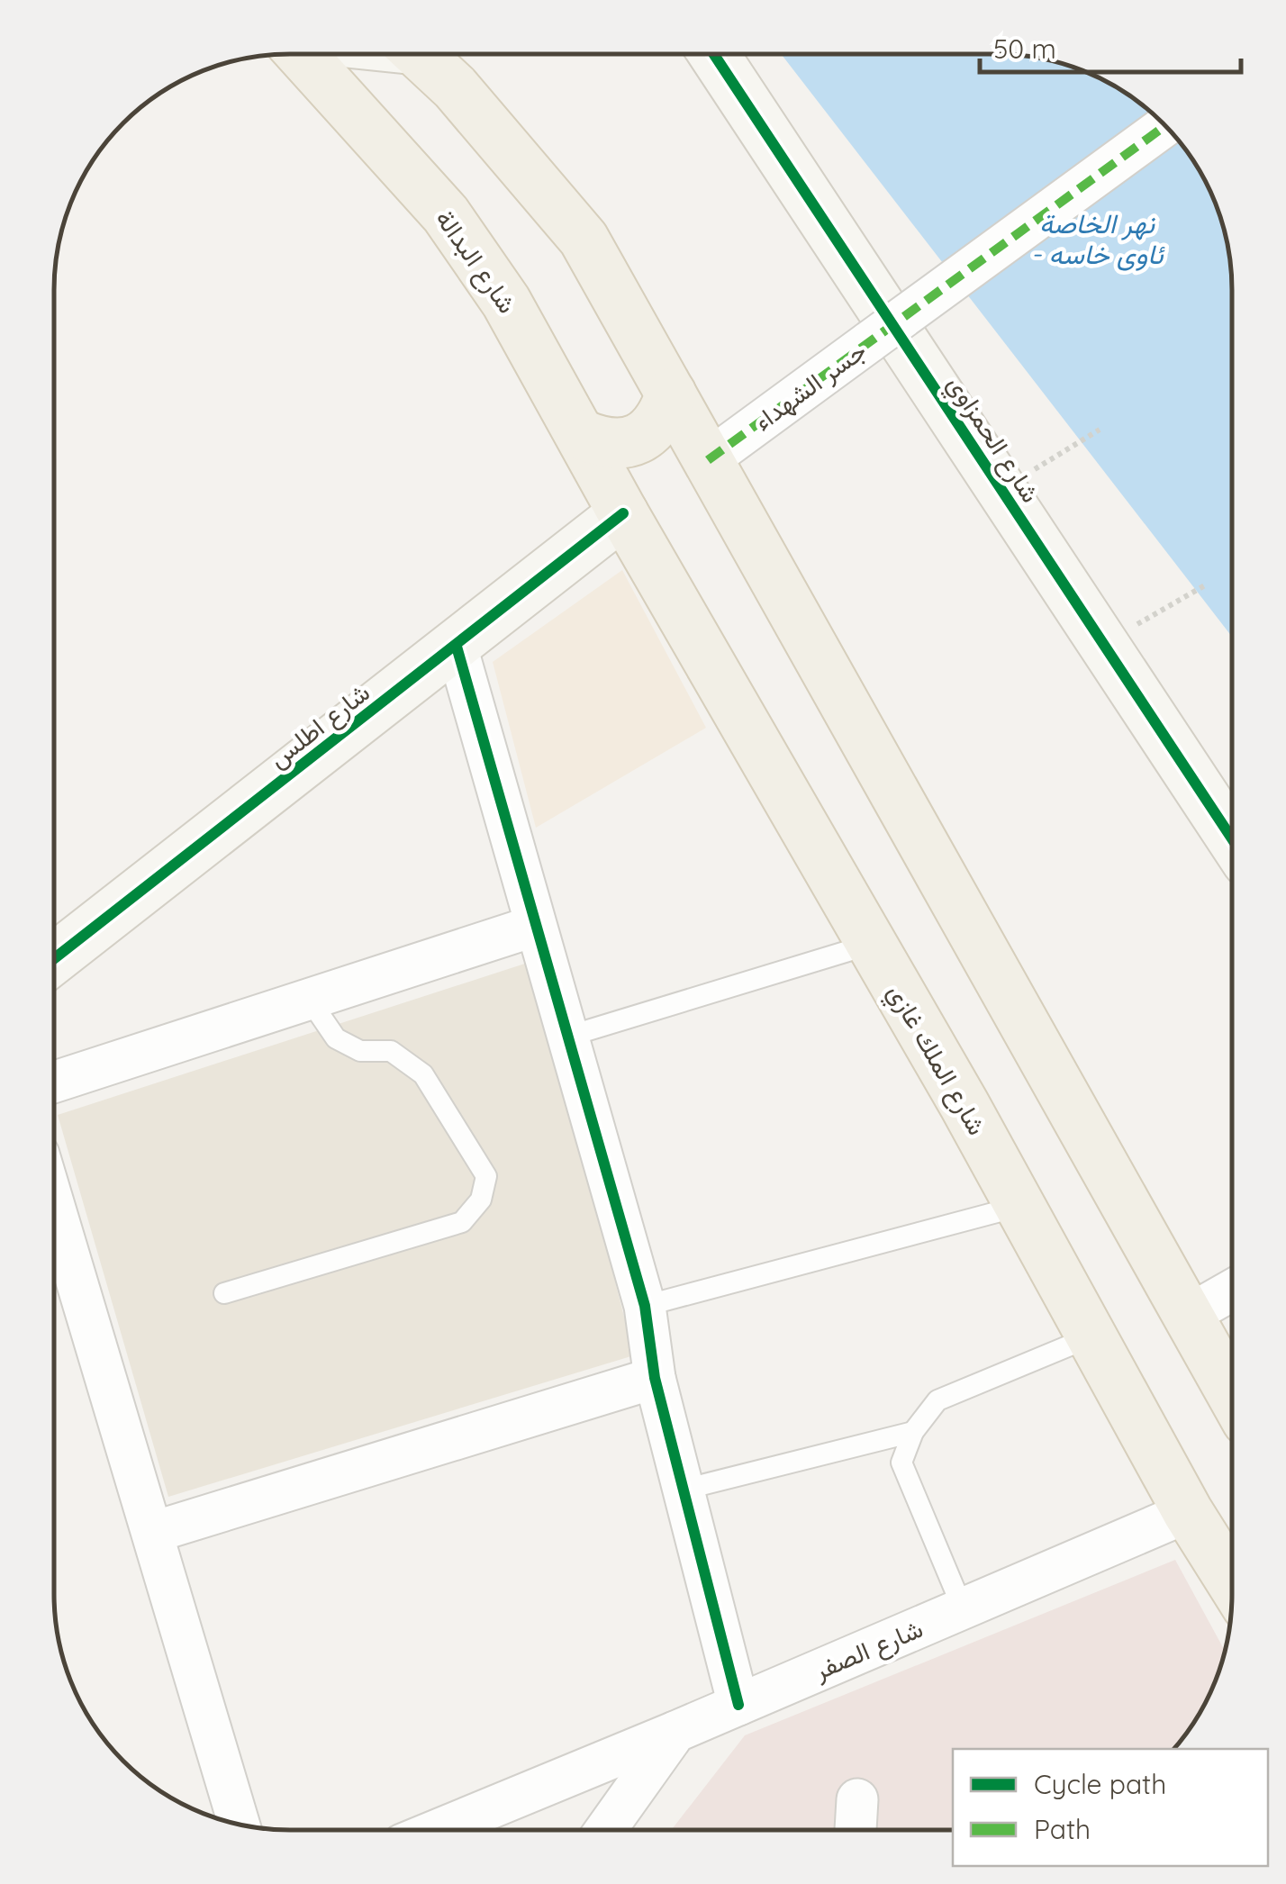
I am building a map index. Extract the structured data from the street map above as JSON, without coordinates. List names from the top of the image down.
{
  "streets": {
    "main road": ["شارع البدالة", "شارع الملك غازي"],
    "street": [
      "جسر الشهداء",
      "شارع الحمزاوي",
      "شارع اطلس",
      "شارع الصفر"
    ]
  },
  "crossings": [
    ["شارع البدالة", "شارع اطلس"],
    ["شارع البدالة", "شارع الملك غازي"],
    ["شارع اطلس", "شارع الملك غازي"],
    ["شارع الملك غازي", "شارع الصفر"]
  ],
  "water": ["نهر الخاصة - ئاوی خاسە"],
  "legend": ["Cycle path", "Path"],
  "scale_bar": "50 m"
}
